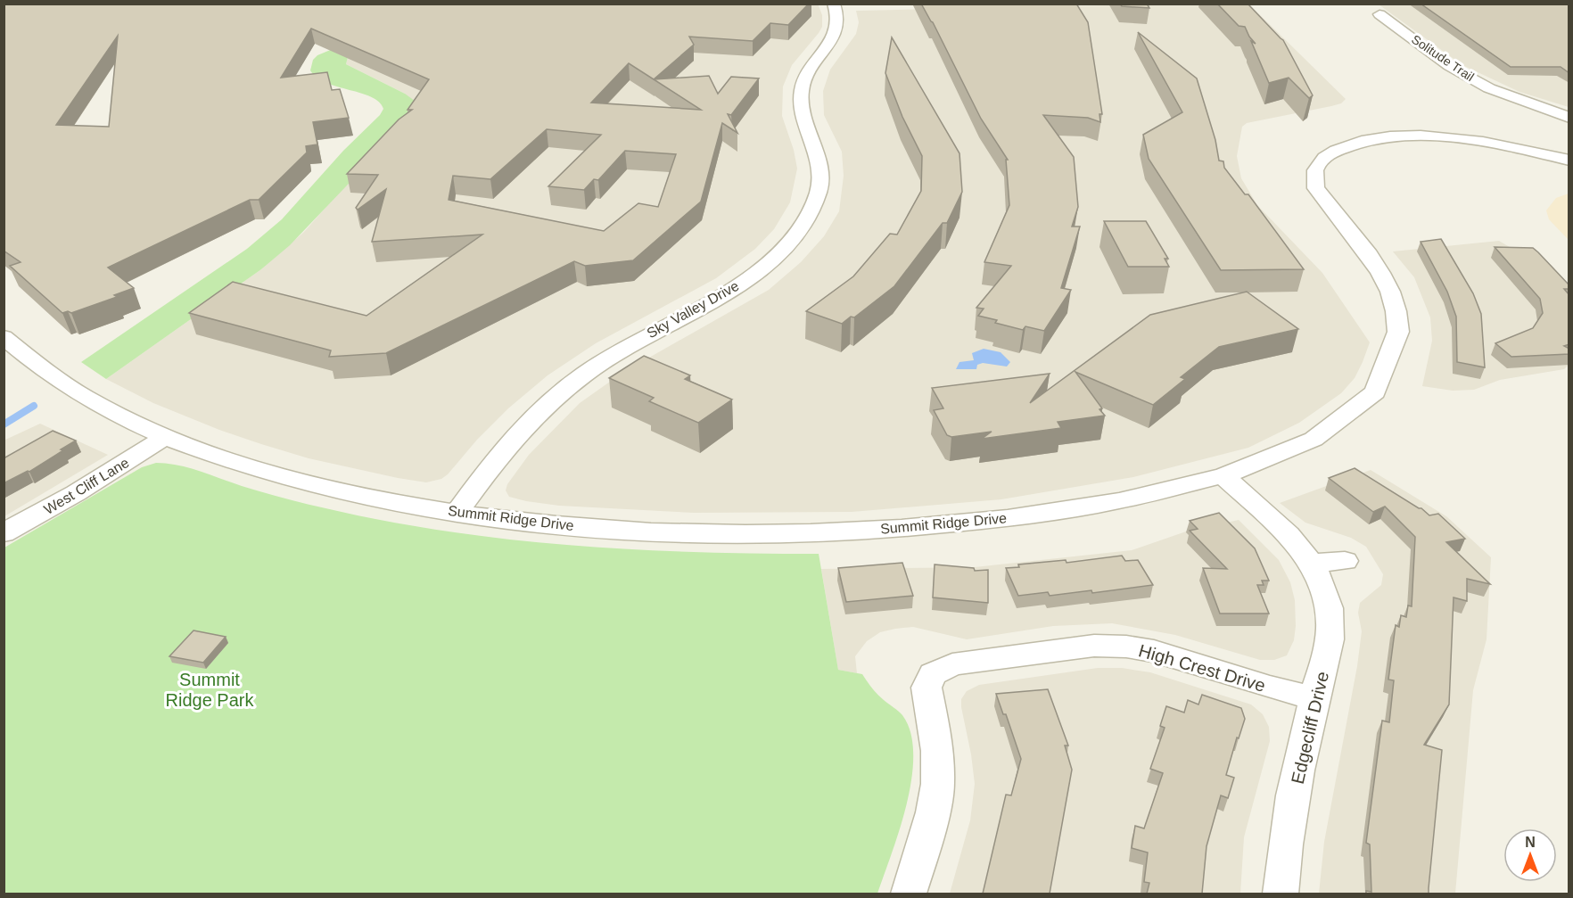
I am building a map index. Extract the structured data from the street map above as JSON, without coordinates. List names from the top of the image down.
{
  "streets": {
    "street": [
      "Solitude Trail",
      "Sky Valley Drive",
      "West Cliff Lane",
      "Summit Ridge Drive",
      "High Crest Drive",
      "Edgecliff Drive"
    ]
  },
  "crossings": [
    ["Sky Valley Drive", "Summit Ridge Drive"],
    ["West Cliff Lane", "Summit Ridge Drive"],
    ["Summit Ridge Drive", "Edgecliff Drive"],
    ["High Crest Drive", "Edgecliff Drive"]
  ],
  "parks": ["Summit Ridge Park"],
  "north": "top"
}
